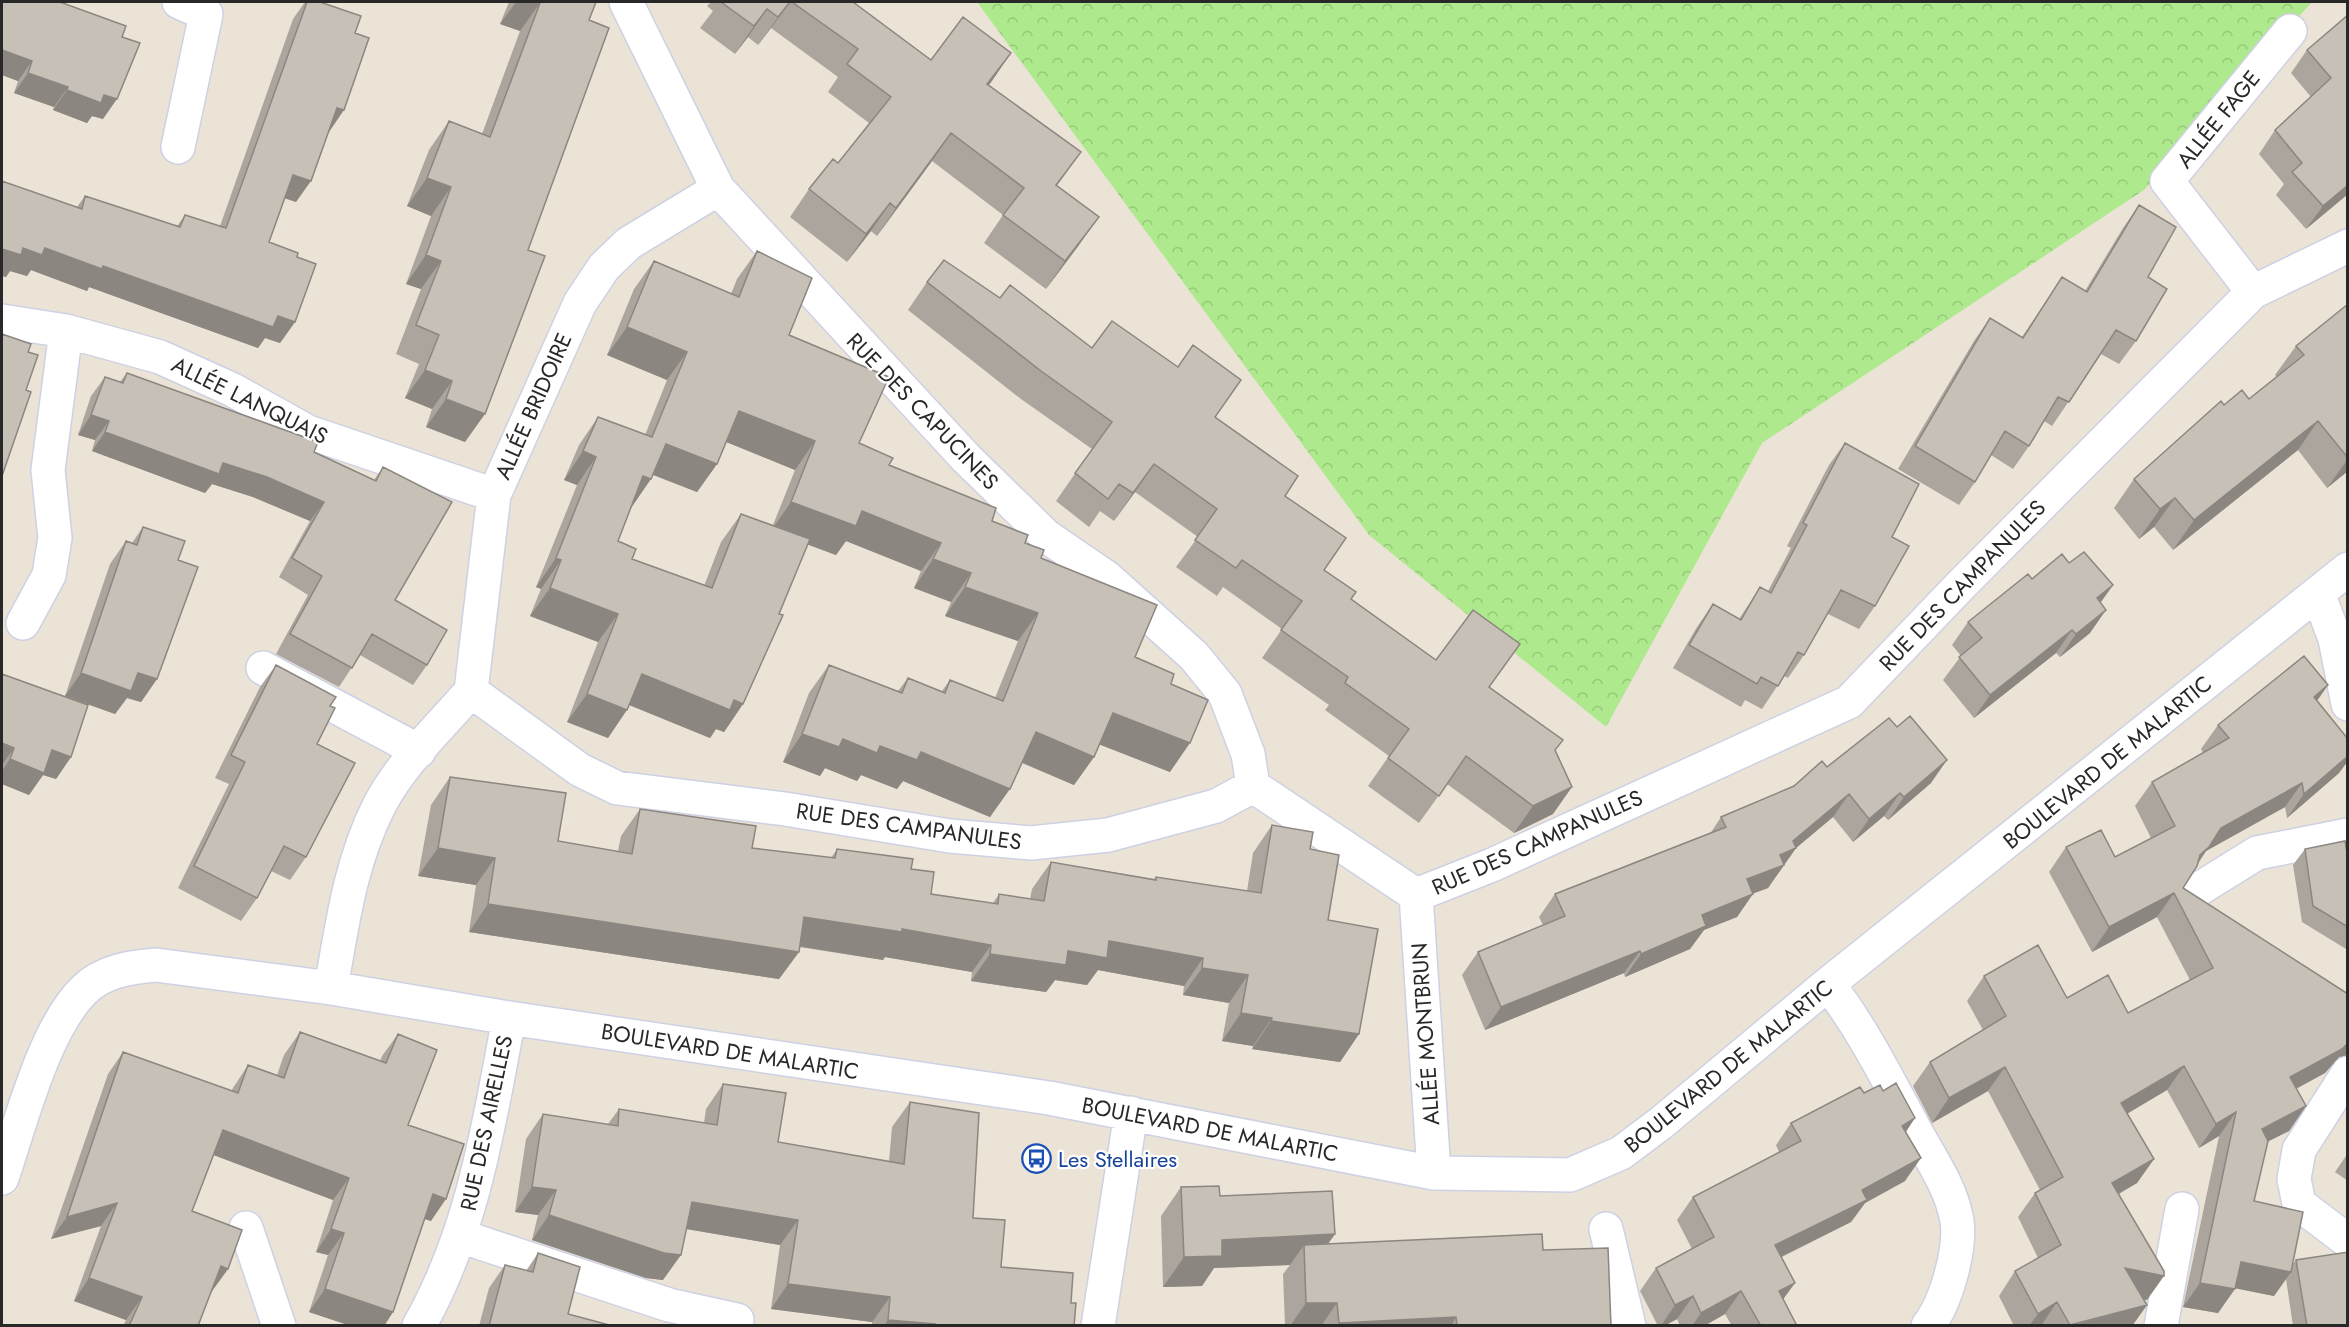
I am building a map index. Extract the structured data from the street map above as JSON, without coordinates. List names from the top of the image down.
{
  "streets": {
    "street": [
      "ALLÉE FAGE",
      "ALLÉE LANQUAIS",
      "ALLÉE BRIDOIRE",
      "RUE DES CAPUCINES",
      "RUE DES CAMPANULES",
      "BOULEVARD DE MALARTIC",
      "ALLÉE MONTBRUN",
      "RUE DES AIRELLES"
    ]
  },
  "crossings": [
    ["ALLÉE FAGE", "RUE DES CAMPANULES"],
    ["ALLÉE LANQUAIS", "ALLÉE BRIDOIRE"],
    ["ALLÉE BRIDOIRE", "RUE DES CAPUCINES"],
    ["ALLÉE BRIDOIRE", "RUE DES CAMPANULES"],
    ["RUE DES CAPUCINES", "RUE DES CAMPANULES"],
    ["RUE DES CAMPANULES", "ALLÉE MONTBRUN"],
    ["BOULEVARD DE MALARTIC", "ALLÉE MONTBRUN"],
    ["BOULEVARD DE MALARTIC", "RUE DES AIRELLES"]
  ],
  "places": {
    "bus stop": ["Les Stellaires"]
  }
}
